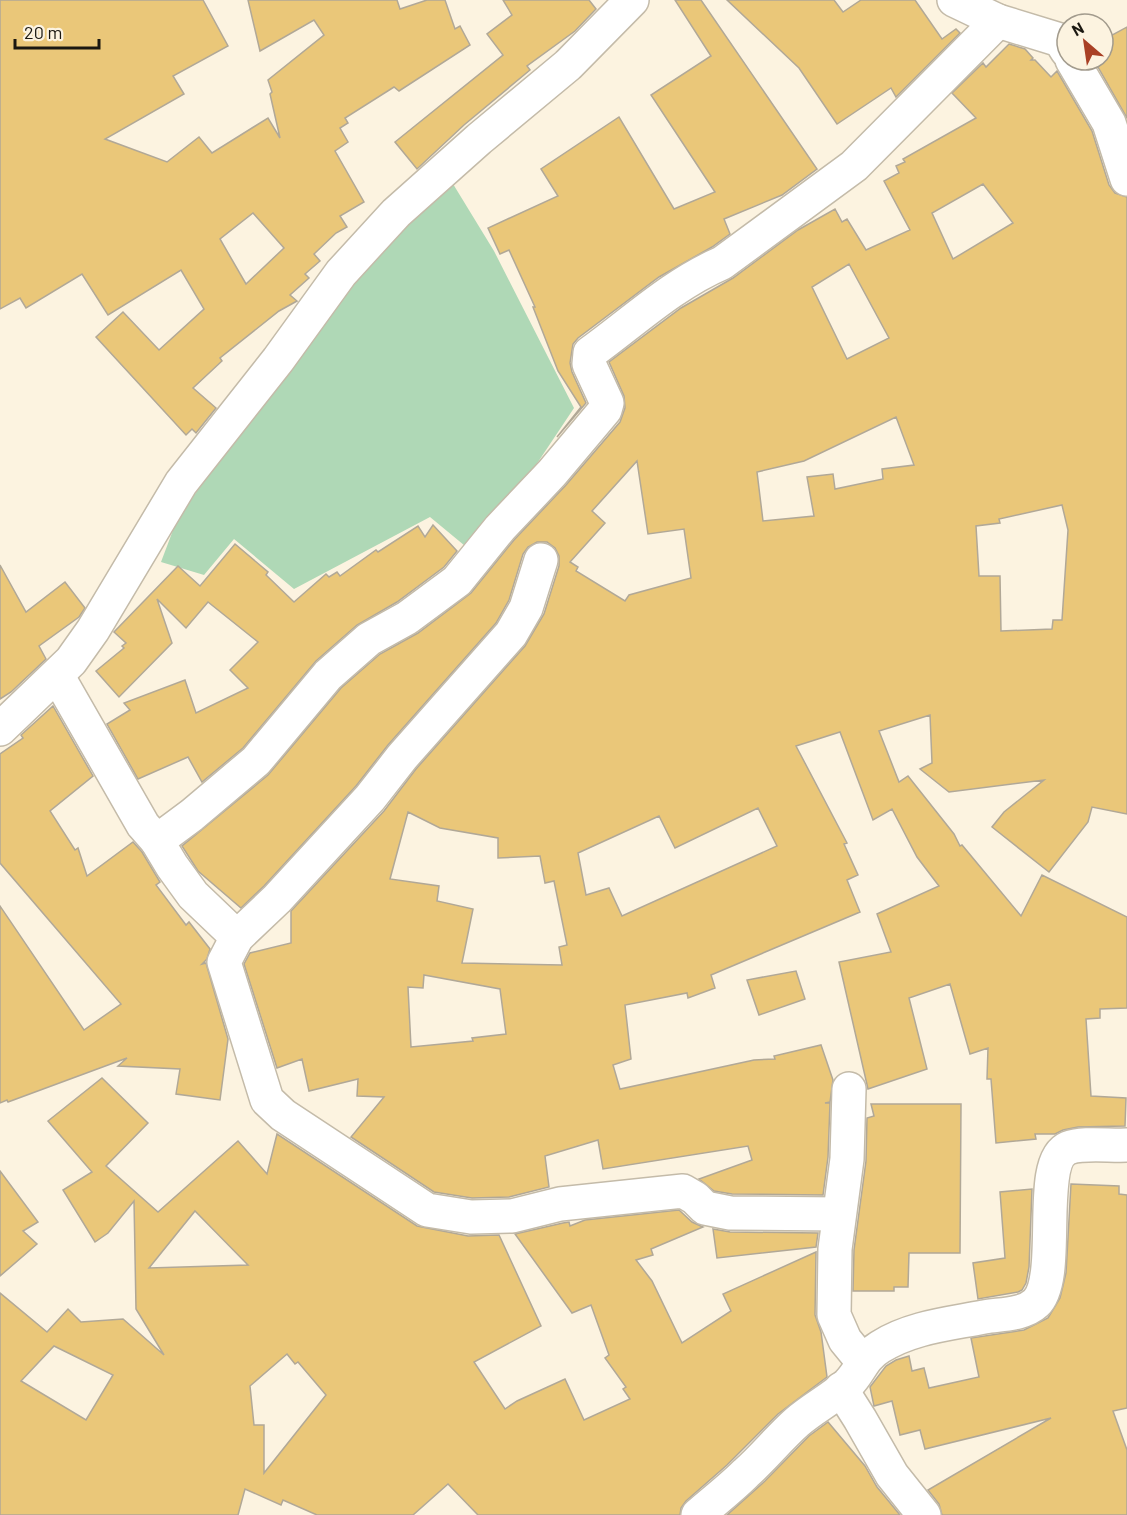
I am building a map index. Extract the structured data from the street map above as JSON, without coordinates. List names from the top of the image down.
{
  "scale_bar": "20 m",
  "north": "top left"
}
